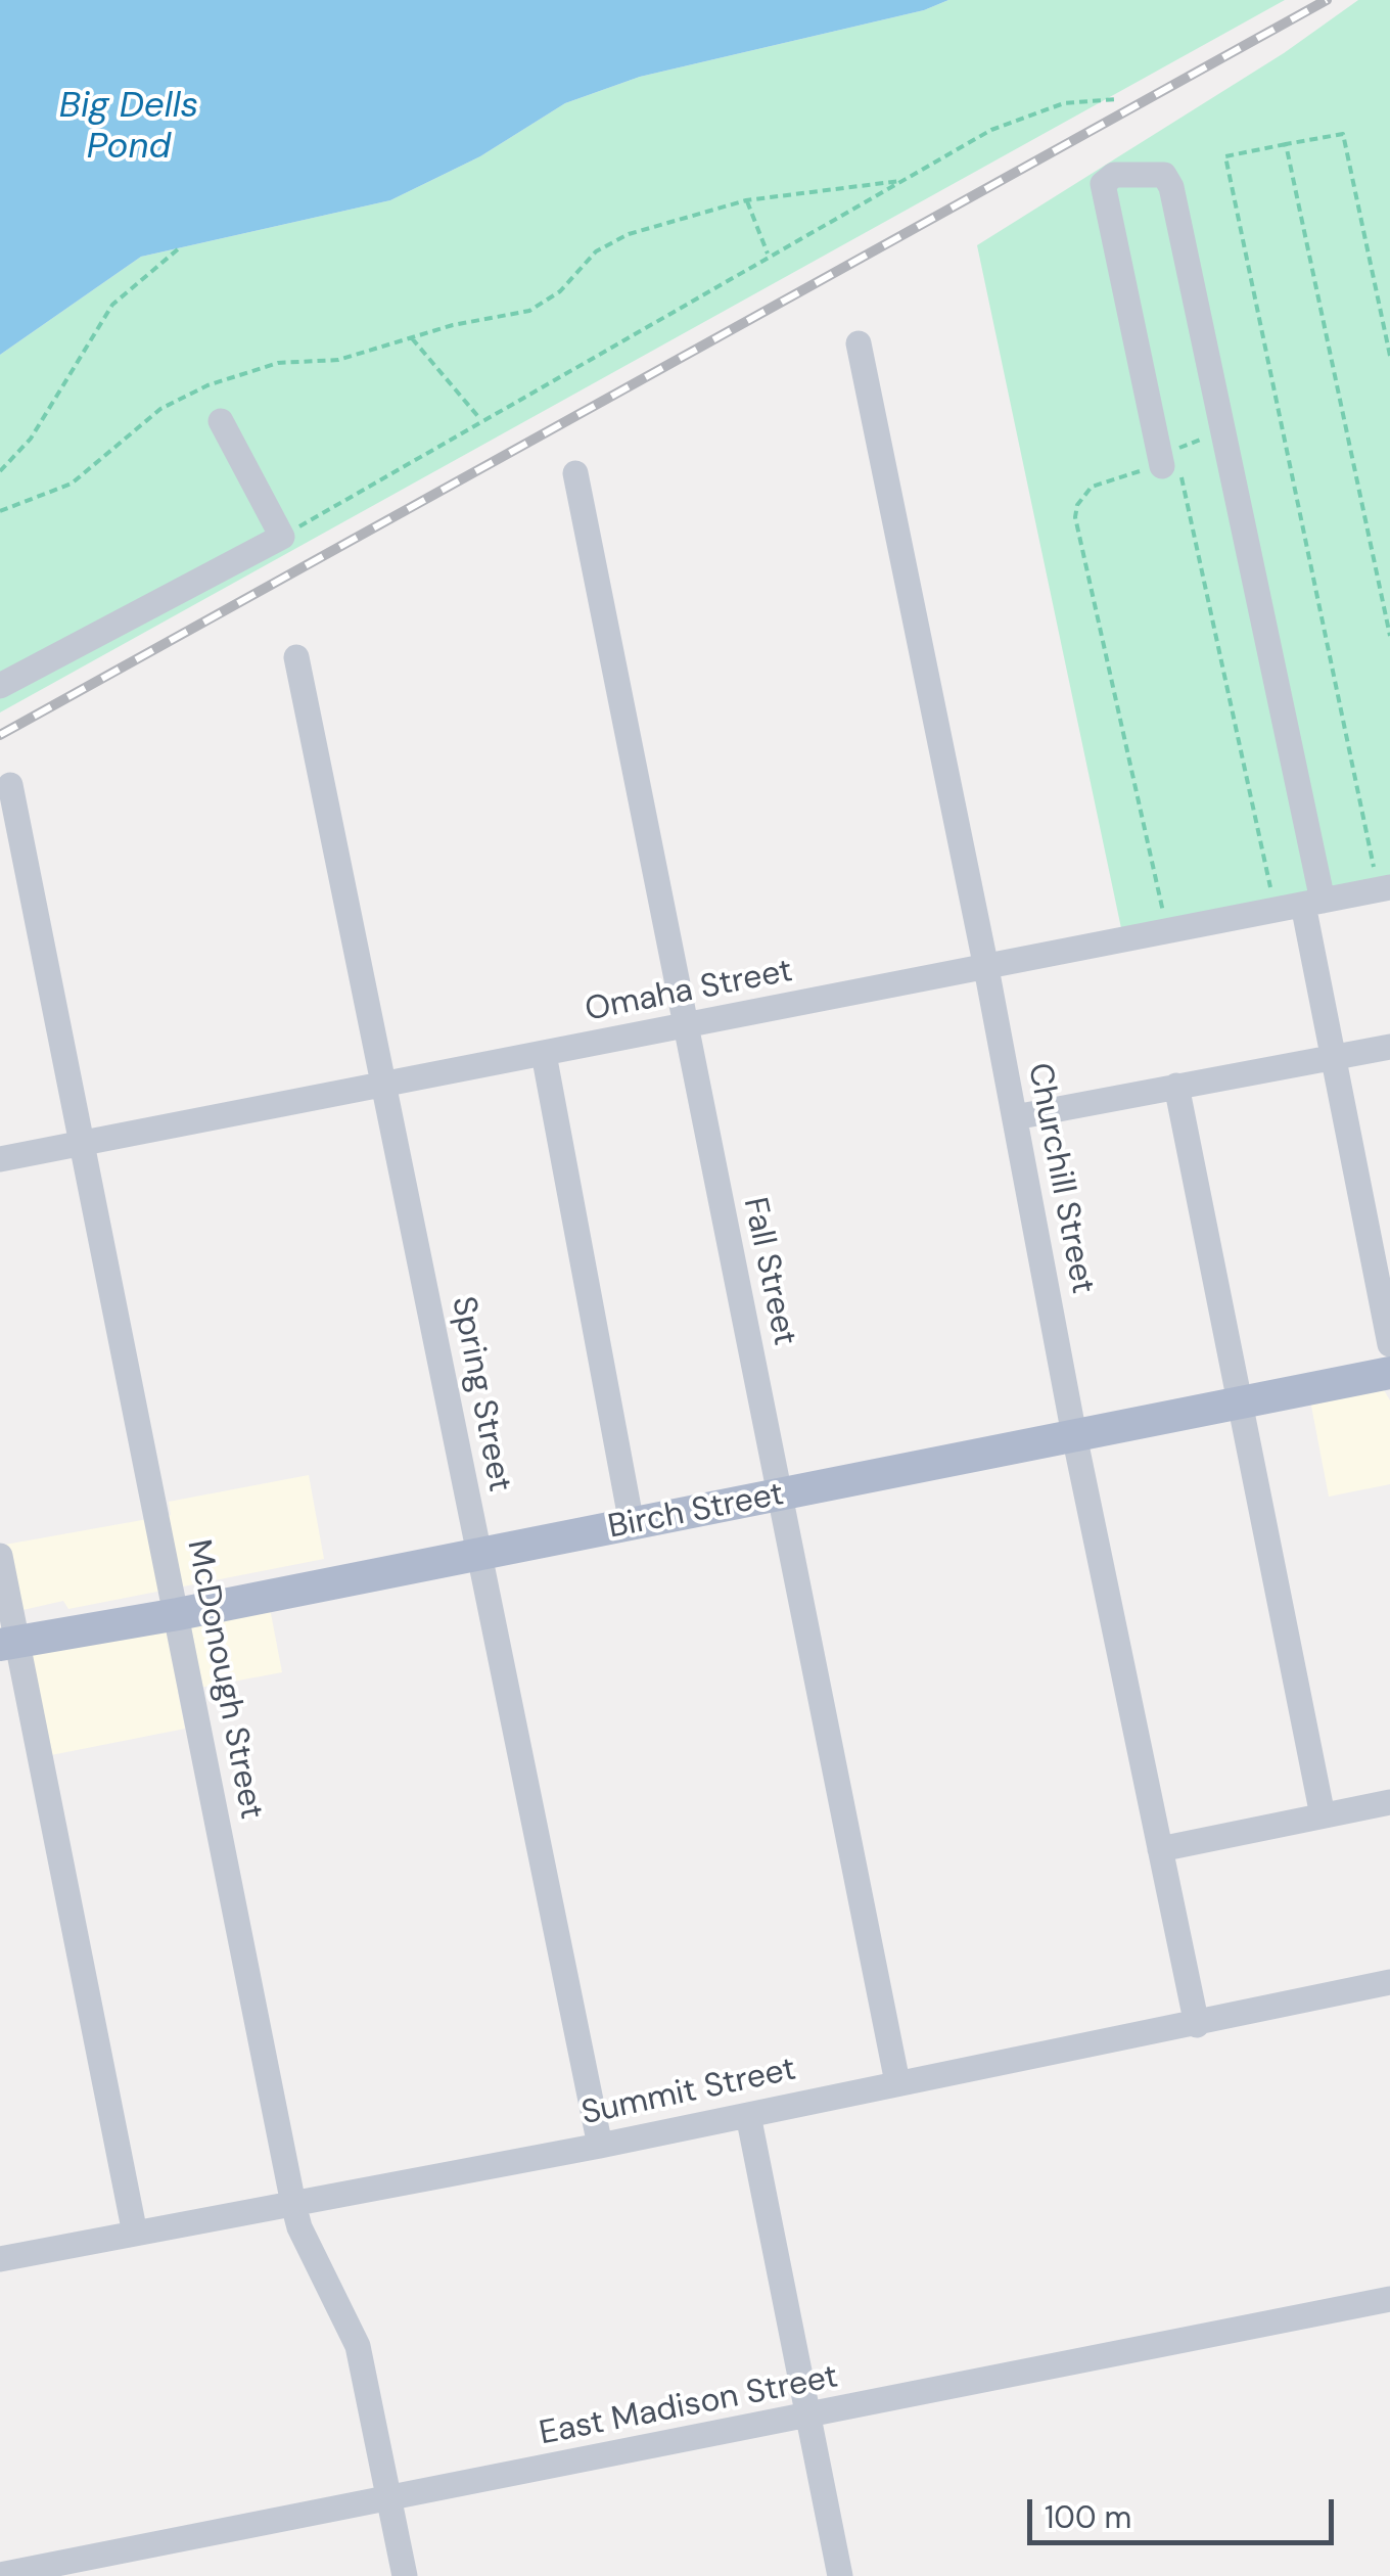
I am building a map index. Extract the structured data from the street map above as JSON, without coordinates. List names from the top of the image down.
{
  "streets": {
    "main road": ["Birch Street"],
    "street": [
      "Omaha Street",
      "Churchill Street",
      "Fall Street",
      "Spring Street",
      "McDonough Street",
      "Summit Street",
      "East Madison Street"
    ]
  },
  "crossings": [
    ["Omaha Street", "Churchill Street"],
    ["Omaha Street", "Fall Street"],
    ["Omaha Street", "Spring Street"],
    ["Omaha Street", "McDonough Street"],
    ["Churchill Street", "Birch Street"],
    ["Churchill Street", "Summit Street"],
    ["Fall Street", "Birch Street"],
    ["Fall Street", "Summit Street"],
    ["Spring Street", "Birch Street"],
    ["Spring Street", "Summit Street"],
    ["Birch Street", "McDonough Street"],
    ["McDonough Street", "Summit Street"],
    ["McDonough Street", "East Madison Street"]
  ],
  "water": ["Big Dells Pond"],
  "scale_bar": "100 m"
}
